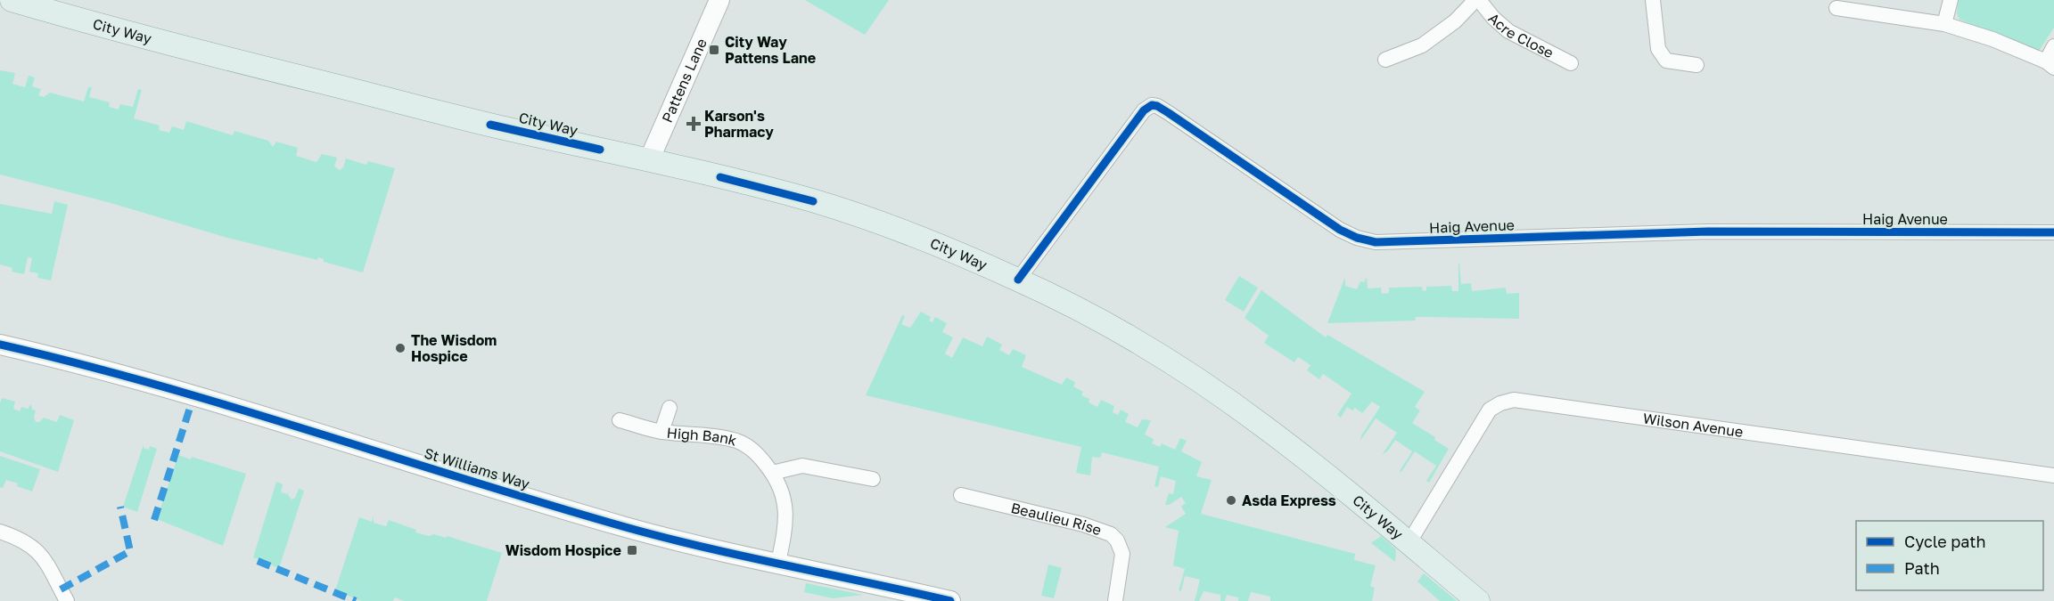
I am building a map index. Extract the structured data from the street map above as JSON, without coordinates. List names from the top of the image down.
{
  "streets": {
    "main road": ["City Way"],
    "street": [
      "Acre Close",
      "Pattens Lane",
      "Haig Avenue",
      "Wilson Avenue",
      "High Bank",
      "St Williams Way",
      "Beaulieu Rise"
    ]
  },
  "crossings": [
    ["City Way", "Pattens Lane"],
    ["City Way", "Haig Avenue"],
    ["City Way", "Wilson Avenue"],
    ["High Bank", "St Williams Way"]
  ],
  "places": {
    "transit": ["City Way Pattens Lane", "Wisdom Hospice"],
    "health": ["Karson's Pharmacy"],
    "other": ["The Wisdom Hospice", "Asda Express"]
  },
  "legend": ["Cycle path", "Path"]
}
